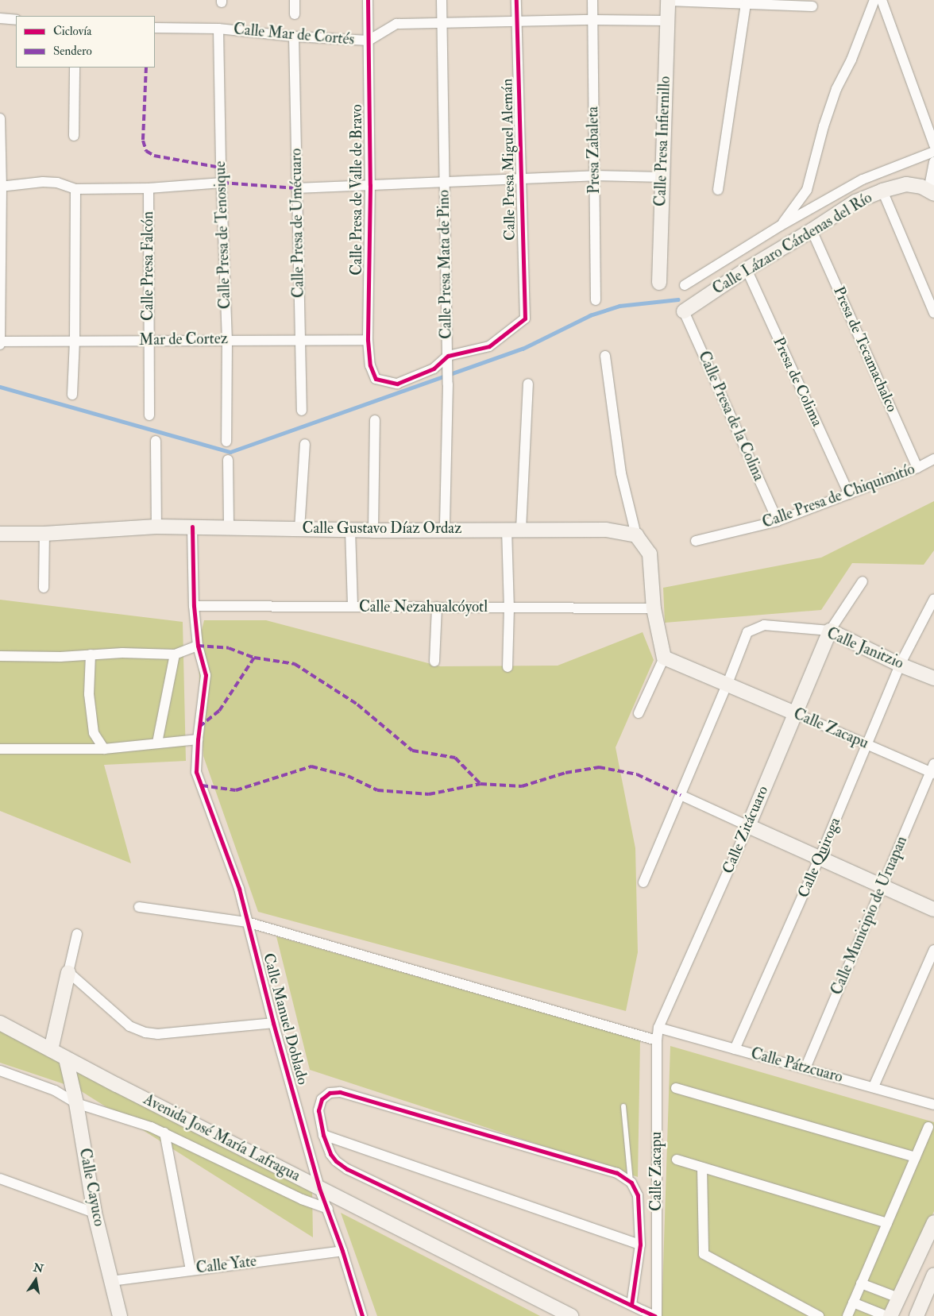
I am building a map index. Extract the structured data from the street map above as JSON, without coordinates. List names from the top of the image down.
{
  "streets": {
    "street": [
      "Calle Mar de Cortés",
      "Calle Presa Infiernillo",
      "Presa Zabaleta",
      "Calle Presa Miguel Alemán",
      "Calle Presa de Valle de Bravo",
      "Calle Presa de Umécuaro",
      "Calle Presa de Tenosique",
      "Calle Lázaro Cárdenas del Río",
      "Calle Presa Mata de Pino",
      "Calle Presa Falcón",
      "Mar de Cortez",
      "Presa de Tecamachalco",
      "Presa de Colima",
      "Calle Presa de la Colina",
      "Calle Presa de Chiquimitío",
      "Calle Gustavo Díaz Ordaz",
      "Calle Nezahualcóyotl",
      "Calle Janitzio",
      "Calle Zacapu",
      "Calle Zitácuaro",
      "Calle Quiroga",
      "Calle Municipio de Uruapan",
      "Calle Manuel Doblado",
      "Calle Pátzcuaro",
      "Avenida José María Lafragua",
      "Calle Cayuco",
      "Calle Yate"
    ]
  },
  "crossings": [
    ["Calle Mar de Cortés", "Calle Presa Infiernillo"],
    ["Calle Mar de Cortés", "Presa Zabaleta"],
    ["Calle Mar de Cortés", "Calle Presa Miguel Alemán"],
    ["Calle Mar de Cortés", "Calle Presa de Valle de Bravo"],
    ["Calle Mar de Cortés", "Calle Presa de Umécuaro"],
    ["Calle Mar de Cortés", "Calle Presa de Tenosique"],
    ["Calle Mar de Cortés", "Calle Presa Mata de Pino"],
    ["Calle Presa Miguel Alemán", "Calle Presa de Valle de Bravo"],
    ["Calle Presa Miguel Alemán", "Calle Presa Mata de Pino"],
    ["Calle Presa de Valle de Bravo", "Calle Presa Mata de Pino"],
    ["Calle Presa de Valle de Bravo", "Mar de Cortez"],
    ["Calle Presa de Umécuaro", "Mar de Cortez"],
    ["Calle Presa de Tenosique", "Mar de Cortez"],
    ["Calle Lázaro Cárdenas del Río", "Presa de Tecamachalco"],
    ["Calle Lázaro Cárdenas del Río", "Presa de Colima"],
    ["Calle Lázaro Cárdenas del Río", "Calle Presa de la Colina"],
    ["Calle Presa Mata de Pino", "Calle Gustavo Díaz Ordaz"],
    ["Calle Presa Falcón", "Mar de Cortez"],
    ["Presa de Tecamachalco", "Calle Presa de Chiquimitío"],
    ["Presa de Colima", "Calle Presa de Chiquimitío"],
    ["Calle Presa de la Colina", "Calle Presa de Chiquimitío"],
    ["Calle Gustavo Díaz Ordaz", "Calle Manuel Doblado"],
    ["Calle Nezahualcóyotl", "Calle Manuel Doblado"],
    ["Calle Janitzio", "Calle Zacapu"],
    ["Calle Janitzio", "Calle Zitácuaro"],
    ["Calle Janitzio", "Calle Quiroga"],
    ["Calle Zacapu", "Calle Zitácuaro"],
    ["Calle Zacapu", "Calle Quiroga"],
    ["Calle Zacapu", "Calle Municipio de Uruapan"],
    ["Calle Zacapu", "Calle Pátzcuaro"],
    ["Calle Zitácuaro", "Calle Pátzcuaro"],
    ["Calle Quiroga", "Calle Pátzcuaro"],
    ["Calle Municipio de Uruapan", "Calle Pátzcuaro"],
    ["Calle Manuel Doblado", "Avenida José María Lafragua"],
    ["Calle Manuel Doblado", "Calle Yate"],
    ["Avenida José María Lafragua", "Calle Cayuco"],
    ["Calle Cayuco", "Calle Yate"]
  ],
  "legend": ["Ciclovía", "Sendero"],
  "north": "top"
}
